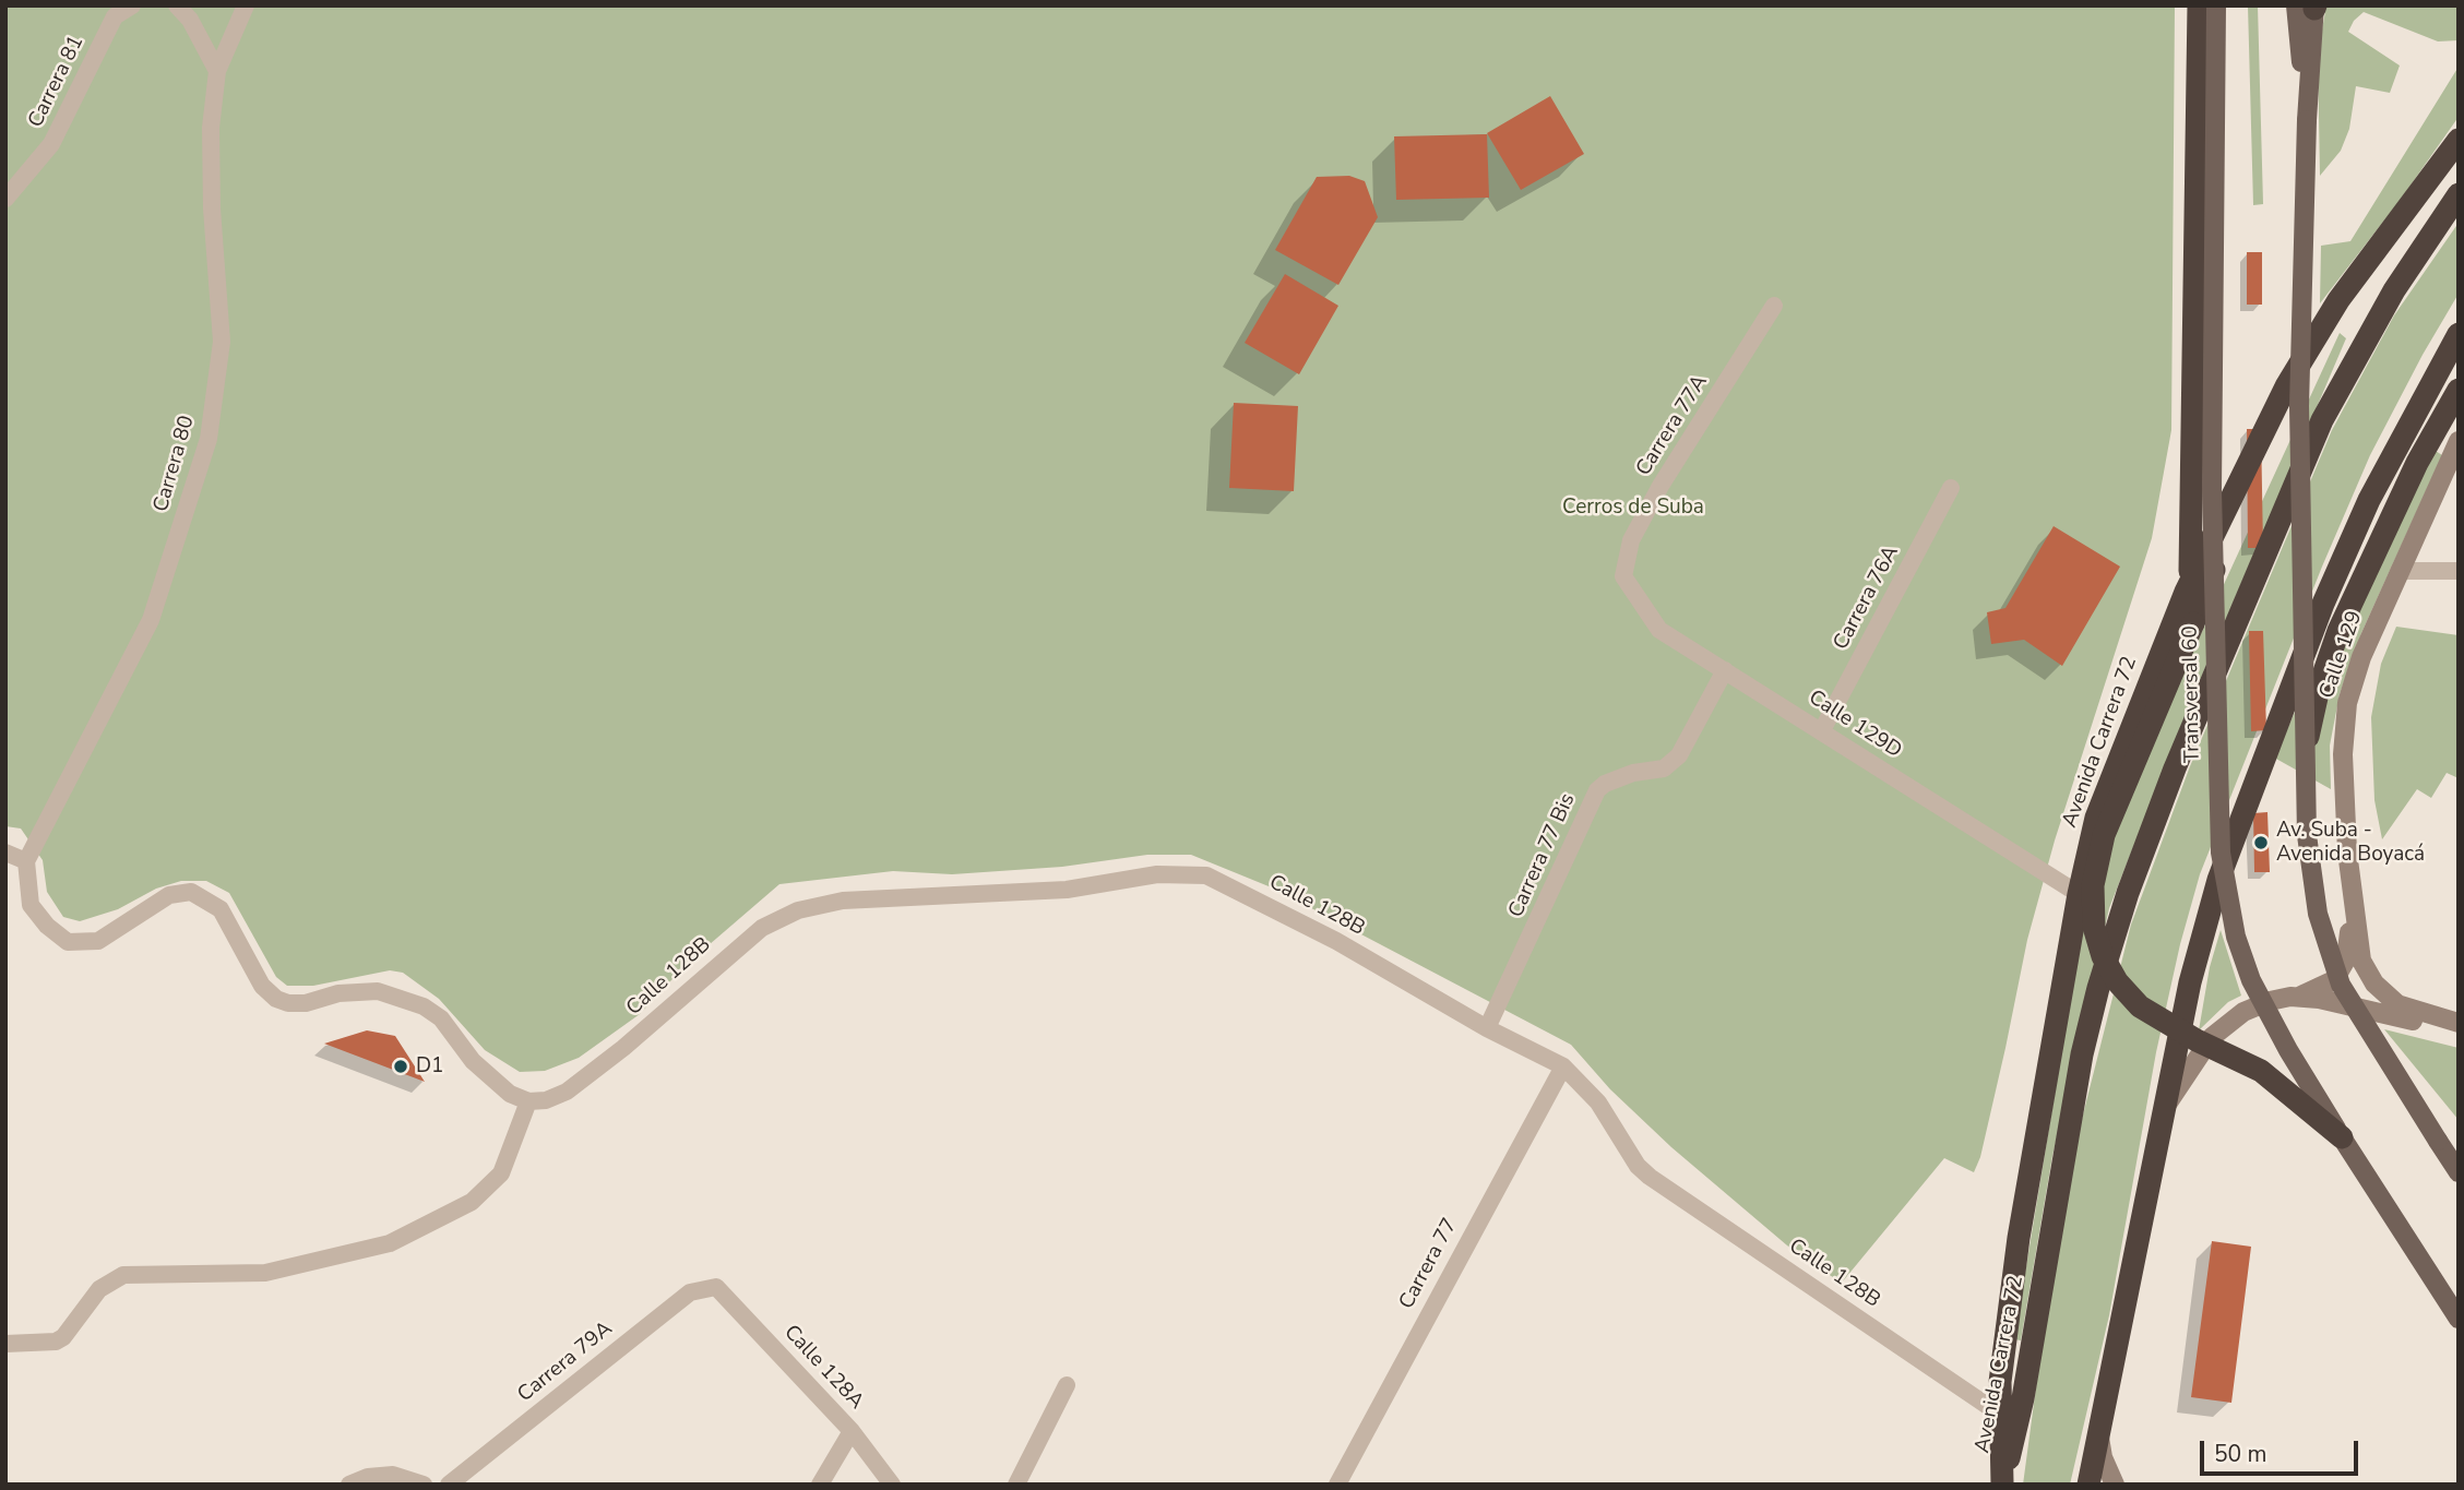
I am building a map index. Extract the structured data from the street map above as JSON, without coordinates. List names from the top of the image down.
{
  "streets": {
    "highway": ["Avenida Carrera 72"],
    "main road": ["Calle 129", "Transversal 60"],
    "street": [
      "Carrera 81",
      "Carrera 77A",
      "Carrera 80",
      "Carrera 76A",
      "Calle 129D",
      "Carrera 77 Bis",
      "Calle 128B",
      "Carrera 77",
      "Carrera 79A",
      "Calle 128A"
    ]
  },
  "crossings": [
    ["Carrera 77A", "Calle 129D"],
    ["Carrera 76A", "Calle 129D"],
    ["Calle 129D", "Avenida Carrera 72"],
    ["Calle 129D", "Carrera 77 Bis"],
    ["Avenida Carrera 72", "Calle 128B"],
    ["Carrera 77 Bis", "Calle 128B"],
    ["Calle 128B", "Carrera 77"],
    ["Carrera 79A", "Calle 128A"]
  ],
  "parks": ["Cerros de Suba"],
  "places": ["Av. Suba - Avenida Boyacá", "D1"],
  "scale_bar": "50 m"
}
